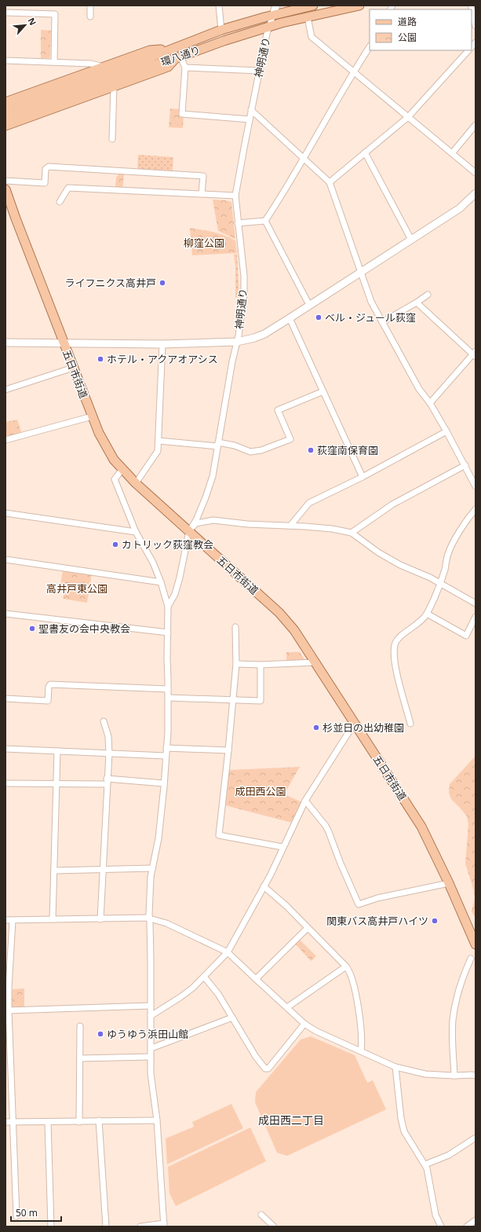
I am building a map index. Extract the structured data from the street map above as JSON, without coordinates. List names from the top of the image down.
{
  "streets": {
    "main road": ["環八通り", "五日市街道"],
    "street": ["神明通り"]
  },
  "crossings": [
    ["環八通り", "神明通り"],
    ["神明通り", "五日市街道"]
  ],
  "districts": ["成田西二丁目"],
  "parks": ["柳窪公園", "高井戸東公園", "成田西公園"],
  "places": [
    "ライフニクス高井戸",
    "ベル・ジュール荻窪",
    "ホテル・アクアオアシス",
    "荻窪南保育園",
    "カトリック荻窪教会",
    "聖書友の会中央教会",
    "杉並日の出幼稚園",
    "関東バス高井戸ハイツ",
    "ゆうゆう浜田山館"
  ],
  "legend": ["道路", "公園"],
  "scale_bar": "50 m",
  "north": "top right"
}
